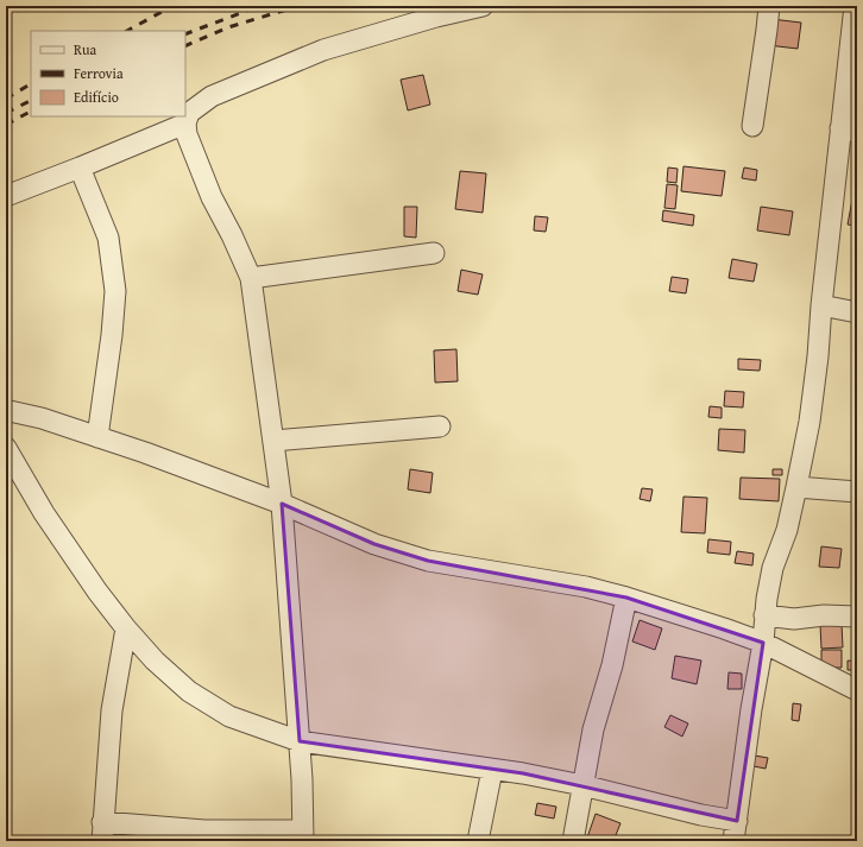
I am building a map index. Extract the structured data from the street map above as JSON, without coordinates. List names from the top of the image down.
{
  "legend": ["Rua", "Ferrovia", "Edifício"]
}
